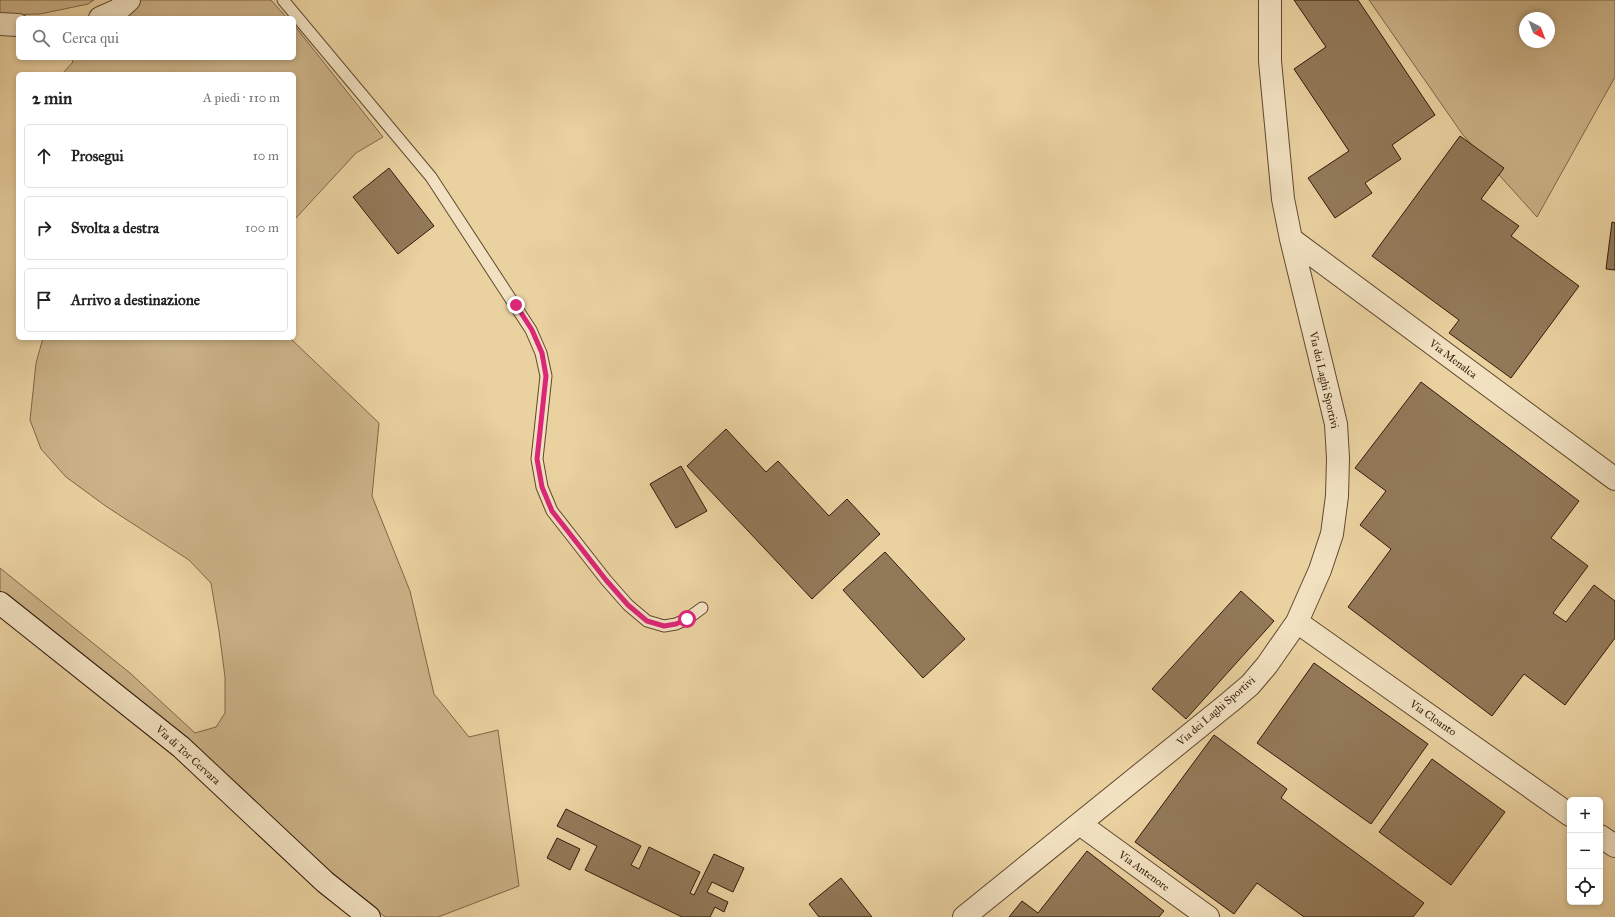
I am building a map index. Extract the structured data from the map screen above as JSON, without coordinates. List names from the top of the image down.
{
  "streets": {
    "street": [
      "Via Menalca",
      "Via dei Laghi Sportivi",
      "Via Cloanto",
      "Via di Tor Cervara",
      "Via Antenore"
    ]
  },
  "crossings": [
    ["Via Menalca", "Via dei Laghi Sportivi"],
    ["Via dei Laghi Sportivi", "Via Cloanto"],
    ["Via dei Laghi Sportivi", "Via Antenore"]
  ],
  "north": "bottom right",
  "page": {
    "search": "Cerca qui",
    "heading": ["2 min", "A piedi · 110 m"],
    "list": [
      ["Prosegui", "10 m"],
      ["Svolta a destra", "100 m"],
      "Arrivo a destinazione"
    ],
    "map_buttons": ["+", "−"]
  }
}
